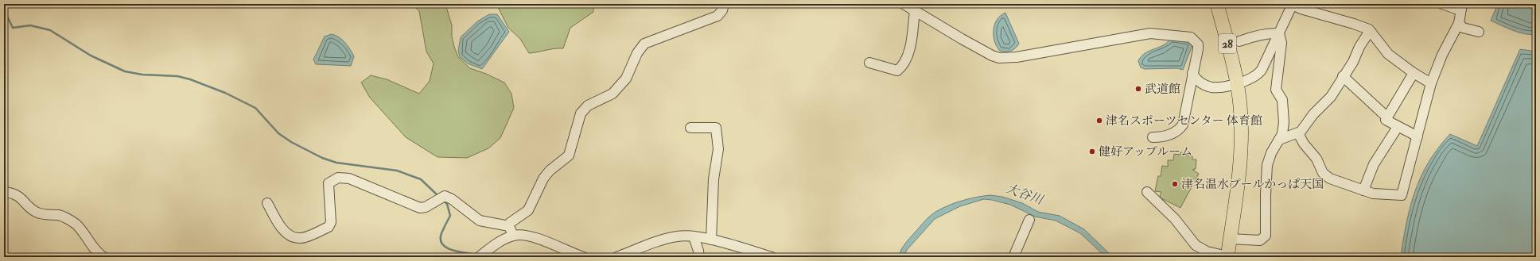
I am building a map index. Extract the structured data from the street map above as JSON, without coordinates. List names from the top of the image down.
{
  "streets": {
    "highway": ["28"]
  },
  "water": ["大谷川"],
  "places": [
    "武道館",
    "津名スポーツセンター 体育館",
    "健好アップルーム",
    "津名温水プールかっぱ天国"
  ]
}
